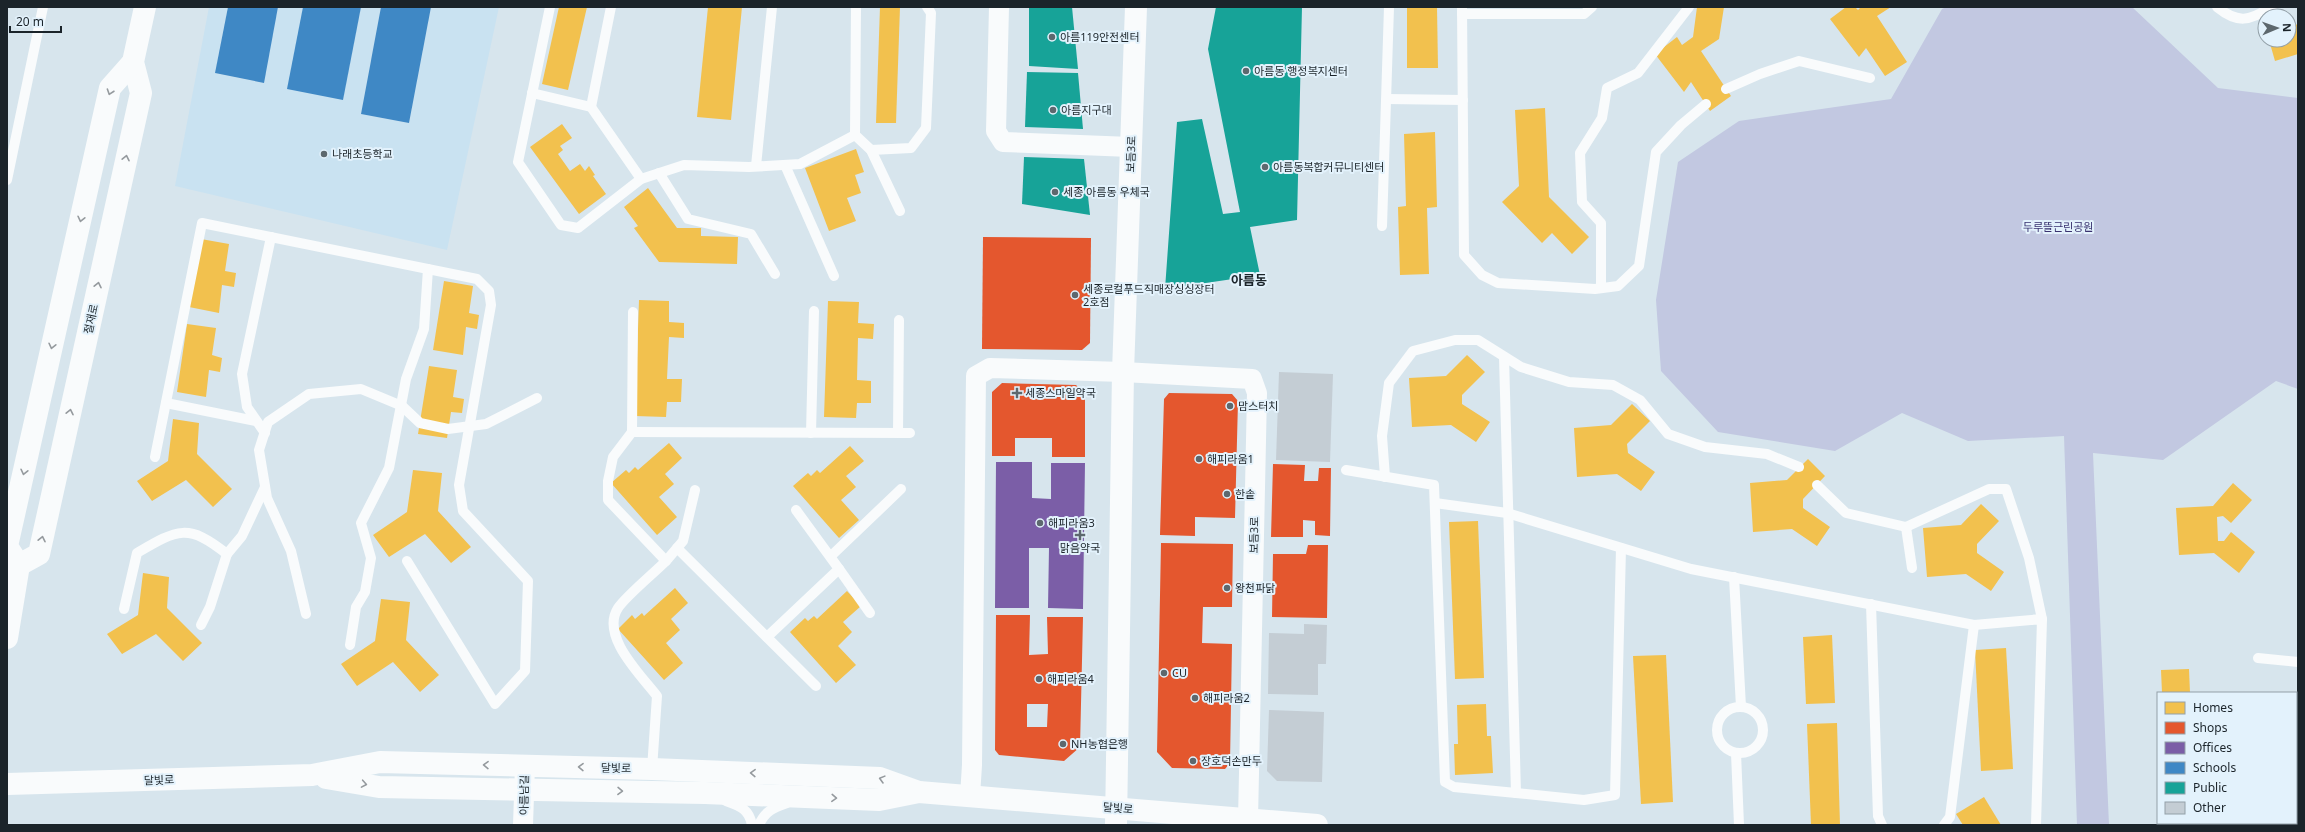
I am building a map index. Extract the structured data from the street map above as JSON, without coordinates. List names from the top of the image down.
{
  "streets": {
    "street": [
      "보듬3로",
      "절재로",
      "달빛로",
      "아름남길"
    ]
  },
  "crossings": [
    ["보듬3로", "달빛로"],
    ["달빛로", "아름남길"]
  ],
  "districts": ["아름동"],
  "parks": ["두루뜰근린공원"],
  "places": {
    "other": [
      "아름119안전센터",
      "아름동 행정복지센터",
      "아름지구대",
      "나래초등학교",
      "아름동복합커뮤니티센터",
      "세종 아름동 우체국",
      "세종로컬푸드직매장싱싱장터 2호점",
      "맘스터치",
      "해피라움1",
      "한솥",
      "해피라움3",
      "왕천파닭",
      "CU",
      "해피라움4",
      "해피라움2",
      "NH농협은행",
      "장호덕손만두"
    ],
    "health": ["세종스마일약국", "맑음약국"]
  },
  "legend": [
    "Homes",
    "Shops",
    "Offices",
    "Schools",
    "Public",
    "Other"
  ],
  "scale_bar": "20 m",
  "north": "right"
}
